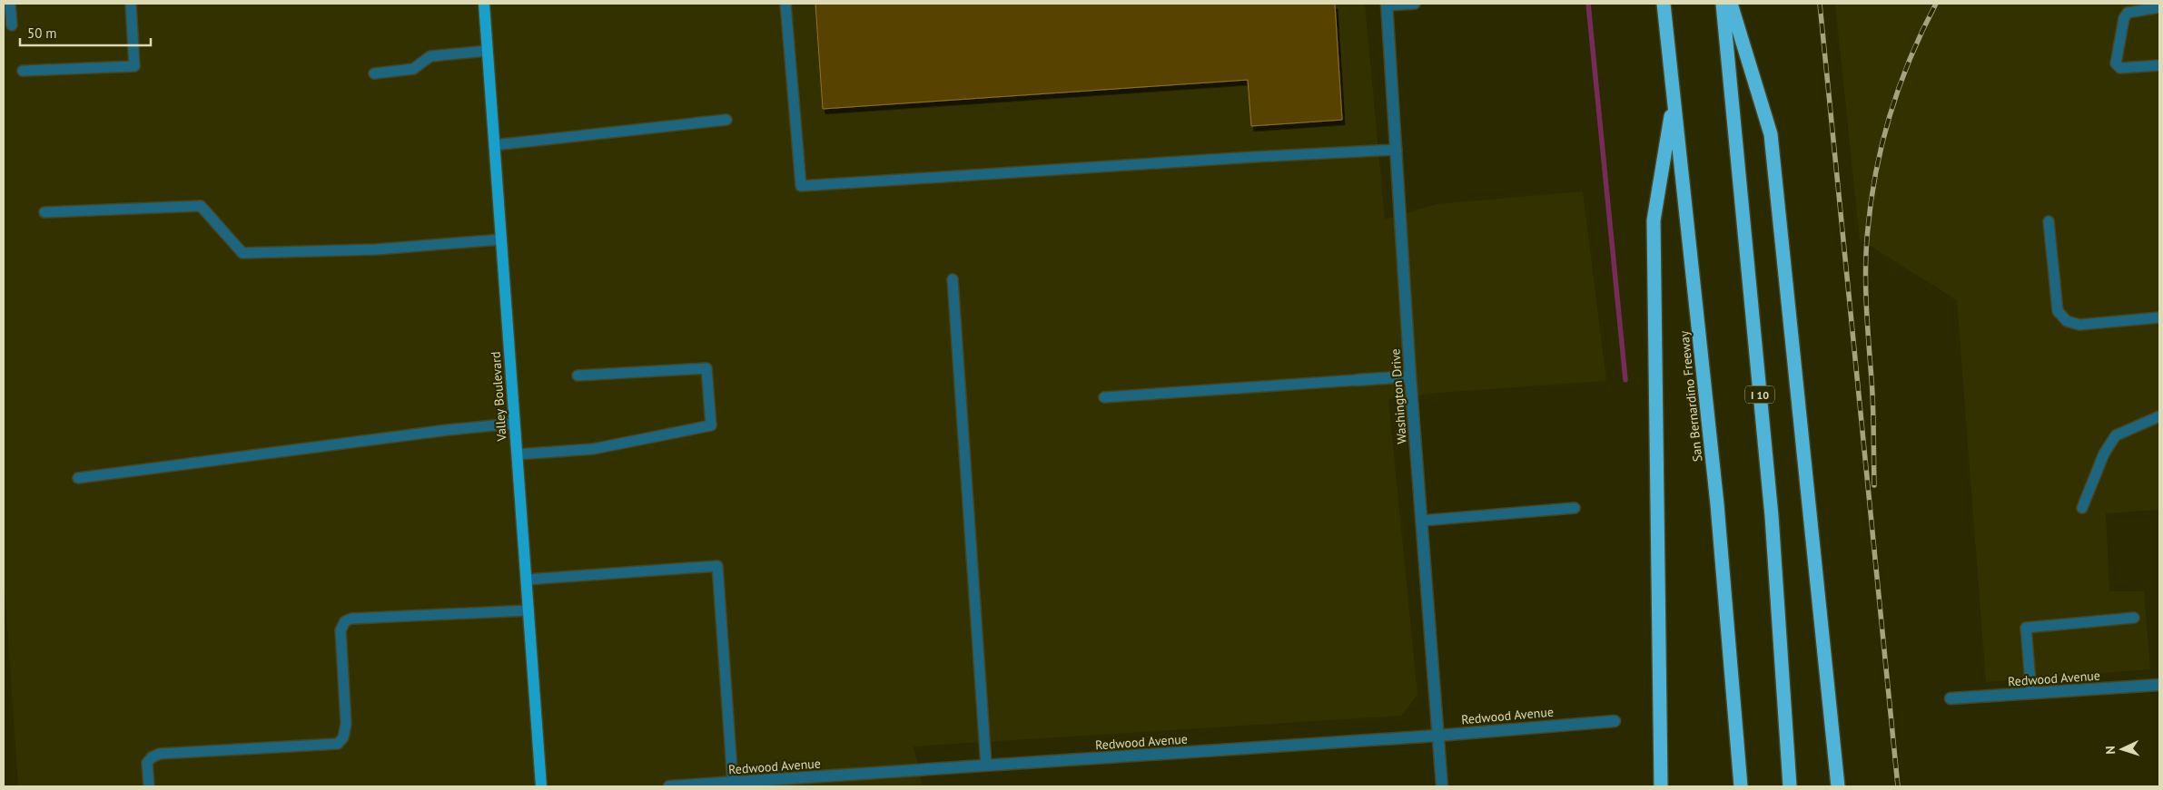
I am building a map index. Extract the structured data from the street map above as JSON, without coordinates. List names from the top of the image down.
{
  "streets": {
    "highway": ["I 10", "San Bernardino Freeway"],
    "main road": ["Valley Boulevard"],
    "street": ["Washington Drive", "Redwood Avenue"]
  },
  "crossings": [
    ["Washington Drive", "Redwood Avenue"]
  ],
  "scale_bar": "50 m",
  "north": "left"
}
